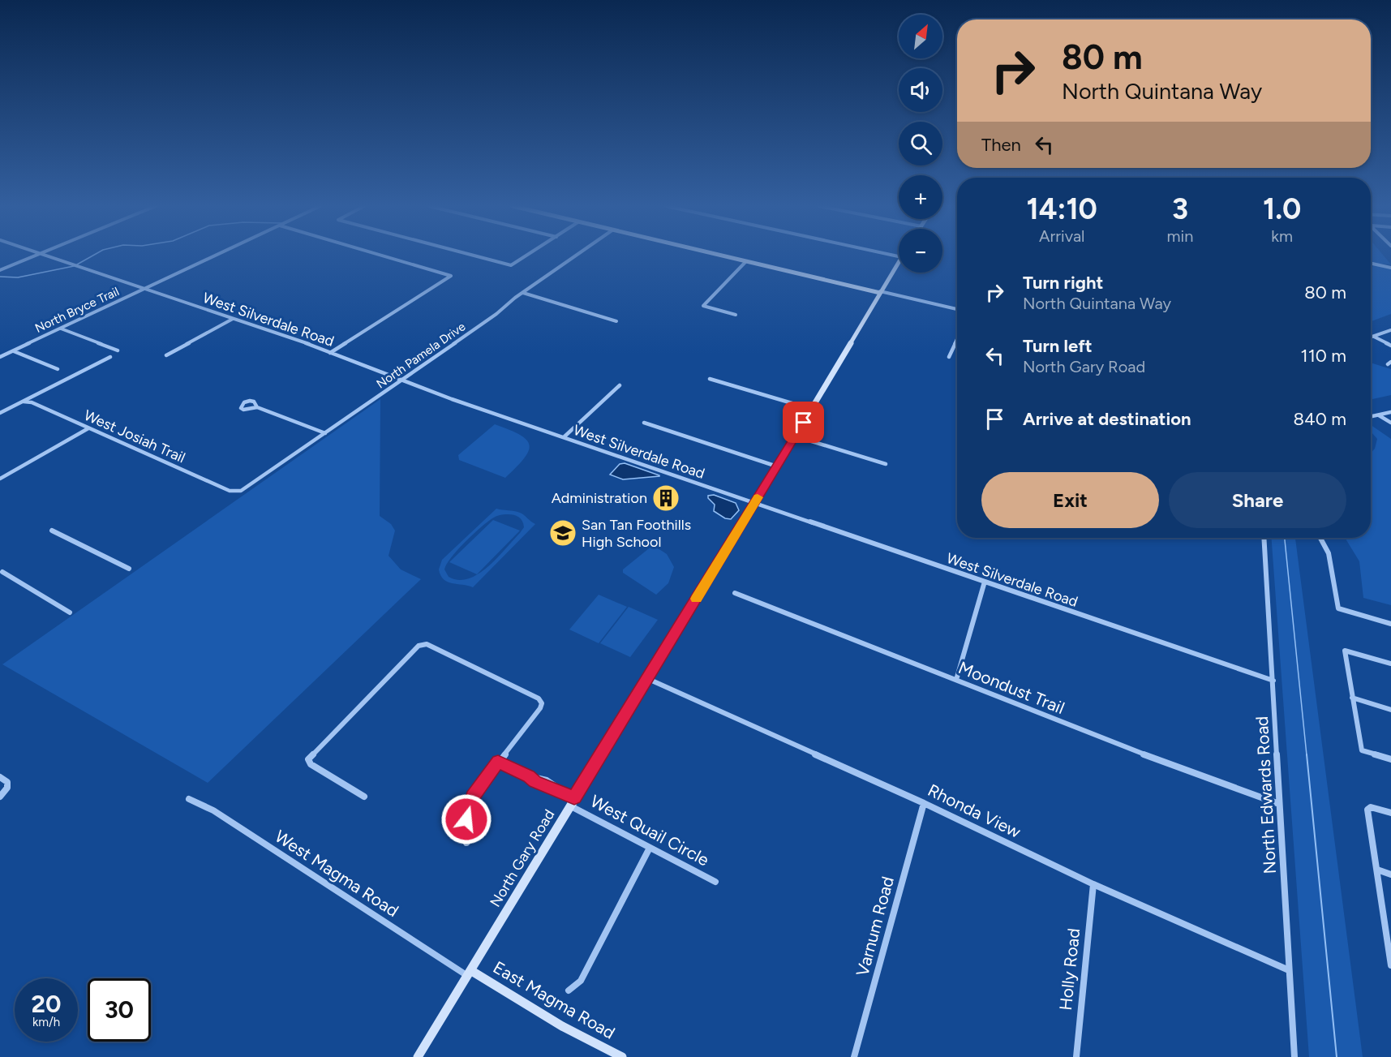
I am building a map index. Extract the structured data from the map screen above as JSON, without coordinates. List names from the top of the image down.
{
  "streets": {
    "street": [
      "North Bryce Trail",
      "West Silverdale Road",
      "North Pamela Drive",
      "West Josiah Trail",
      "Moondust Trail",
      "North Edwards Road",
      "Rhonda View",
      "West Quail Circle",
      "North Gary Road",
      "West Magma Road",
      "Varnum Road",
      "Holly Road",
      "East Magma Road"
    ]
  },
  "crossings": [
    ["North Bryce Trail", "West Silverdale Road"],
    ["West Silverdale Road", "North Pamela Drive"],
    ["West Silverdale Road", "North Edwards Road"],
    ["West Silverdale Road", "North Gary Road"],
    ["North Pamela Drive", "West Josiah Trail"],
    ["Moondust Trail", "North Edwards Road"],
    ["North Edwards Road", "Rhonda View"],
    ["Rhonda View", "North Gary Road"],
    ["Rhonda View", "Varnum Road"],
    ["Rhonda View", "Holly Road"],
    ["West Quail Circle", "North Gary Road"],
    ["North Gary Road", "West Magma Road"],
    ["North Gary Road", "East Magma Road"],
    ["West Magma Road", "East Magma Road"]
  ],
  "places": {
    "building": ["Administration"],
    "school or university": ["San Tan Foothills High School"]
  },
  "north": "top right",
  "page": {
    "map_buttons": ["+", "−"],
    "turn": ["80 m", "North Quintana Way"],
    "then": "Then",
    "eta": [
      "14:10",
      "Arrival",
      "3",
      "min",
      "1.0",
      "km"
    ],
    "list": [
      {
        "name": "Turn right",
        "note": "North Quintana Way",
        "value": "80 m"
      },
      {
        "name": "Turn left",
        "note": "North Gary Road",
        "value": "110 m"
      },
      {
        "name": "Arrive at destination",
        "value": "840 m"
      }
    ],
    "buttons": ["Exit", "Share"],
    "speed": "20 km/h",
    "limit": "30"
  }
}
